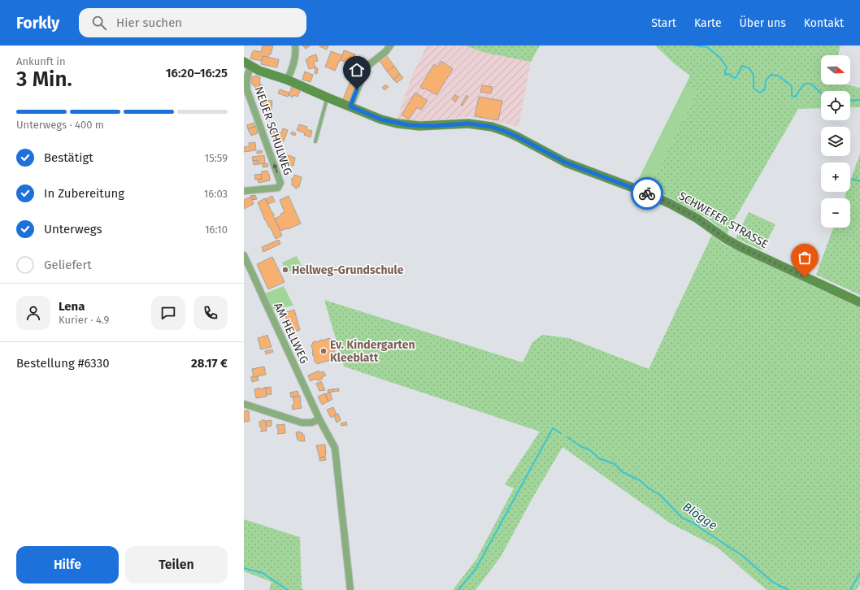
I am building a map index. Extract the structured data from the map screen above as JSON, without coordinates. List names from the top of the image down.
{
  "streets": {
    "street": ["NEUER SCHULWEG", "SCHWEFER STRASSE", "AM HELLWEG"]
  },
  "crossings": [
    ["NEUER SCHULWEG", "SCHWEFER STRASSE"]
  ],
  "water": ["Blögge"],
  "places": ["Hellweg-Grundschule", "Ev. Kindergarten Kleeblatt"],
  "north": "right",
  "page": {
    "header": "Forkly",
    "search": "Hier suchen",
    "nav": [
      "Start",
      "Karte",
      "Über uns",
      "Kontakt"
    ],
    "heading": ["3 Min.", "Ankunft in", "16:20–16:25"],
    "panel": [
      "Lena",
      "Kurier · 4.9",
      "Bestellung #6330",
      "28.17 €"
    ],
    "map_buttons": ["+", "−"],
    "bar": "Unterwegs · 400 m",
    "list": [
      ["Bestätigt", "15:59"],
      ["In Zubereitung", "16:03"],
      ["Unterwegs", "16:10"],
      "Geliefert"
    ],
    "buttons": ["Hilfe", "Teilen"]
  }
}
